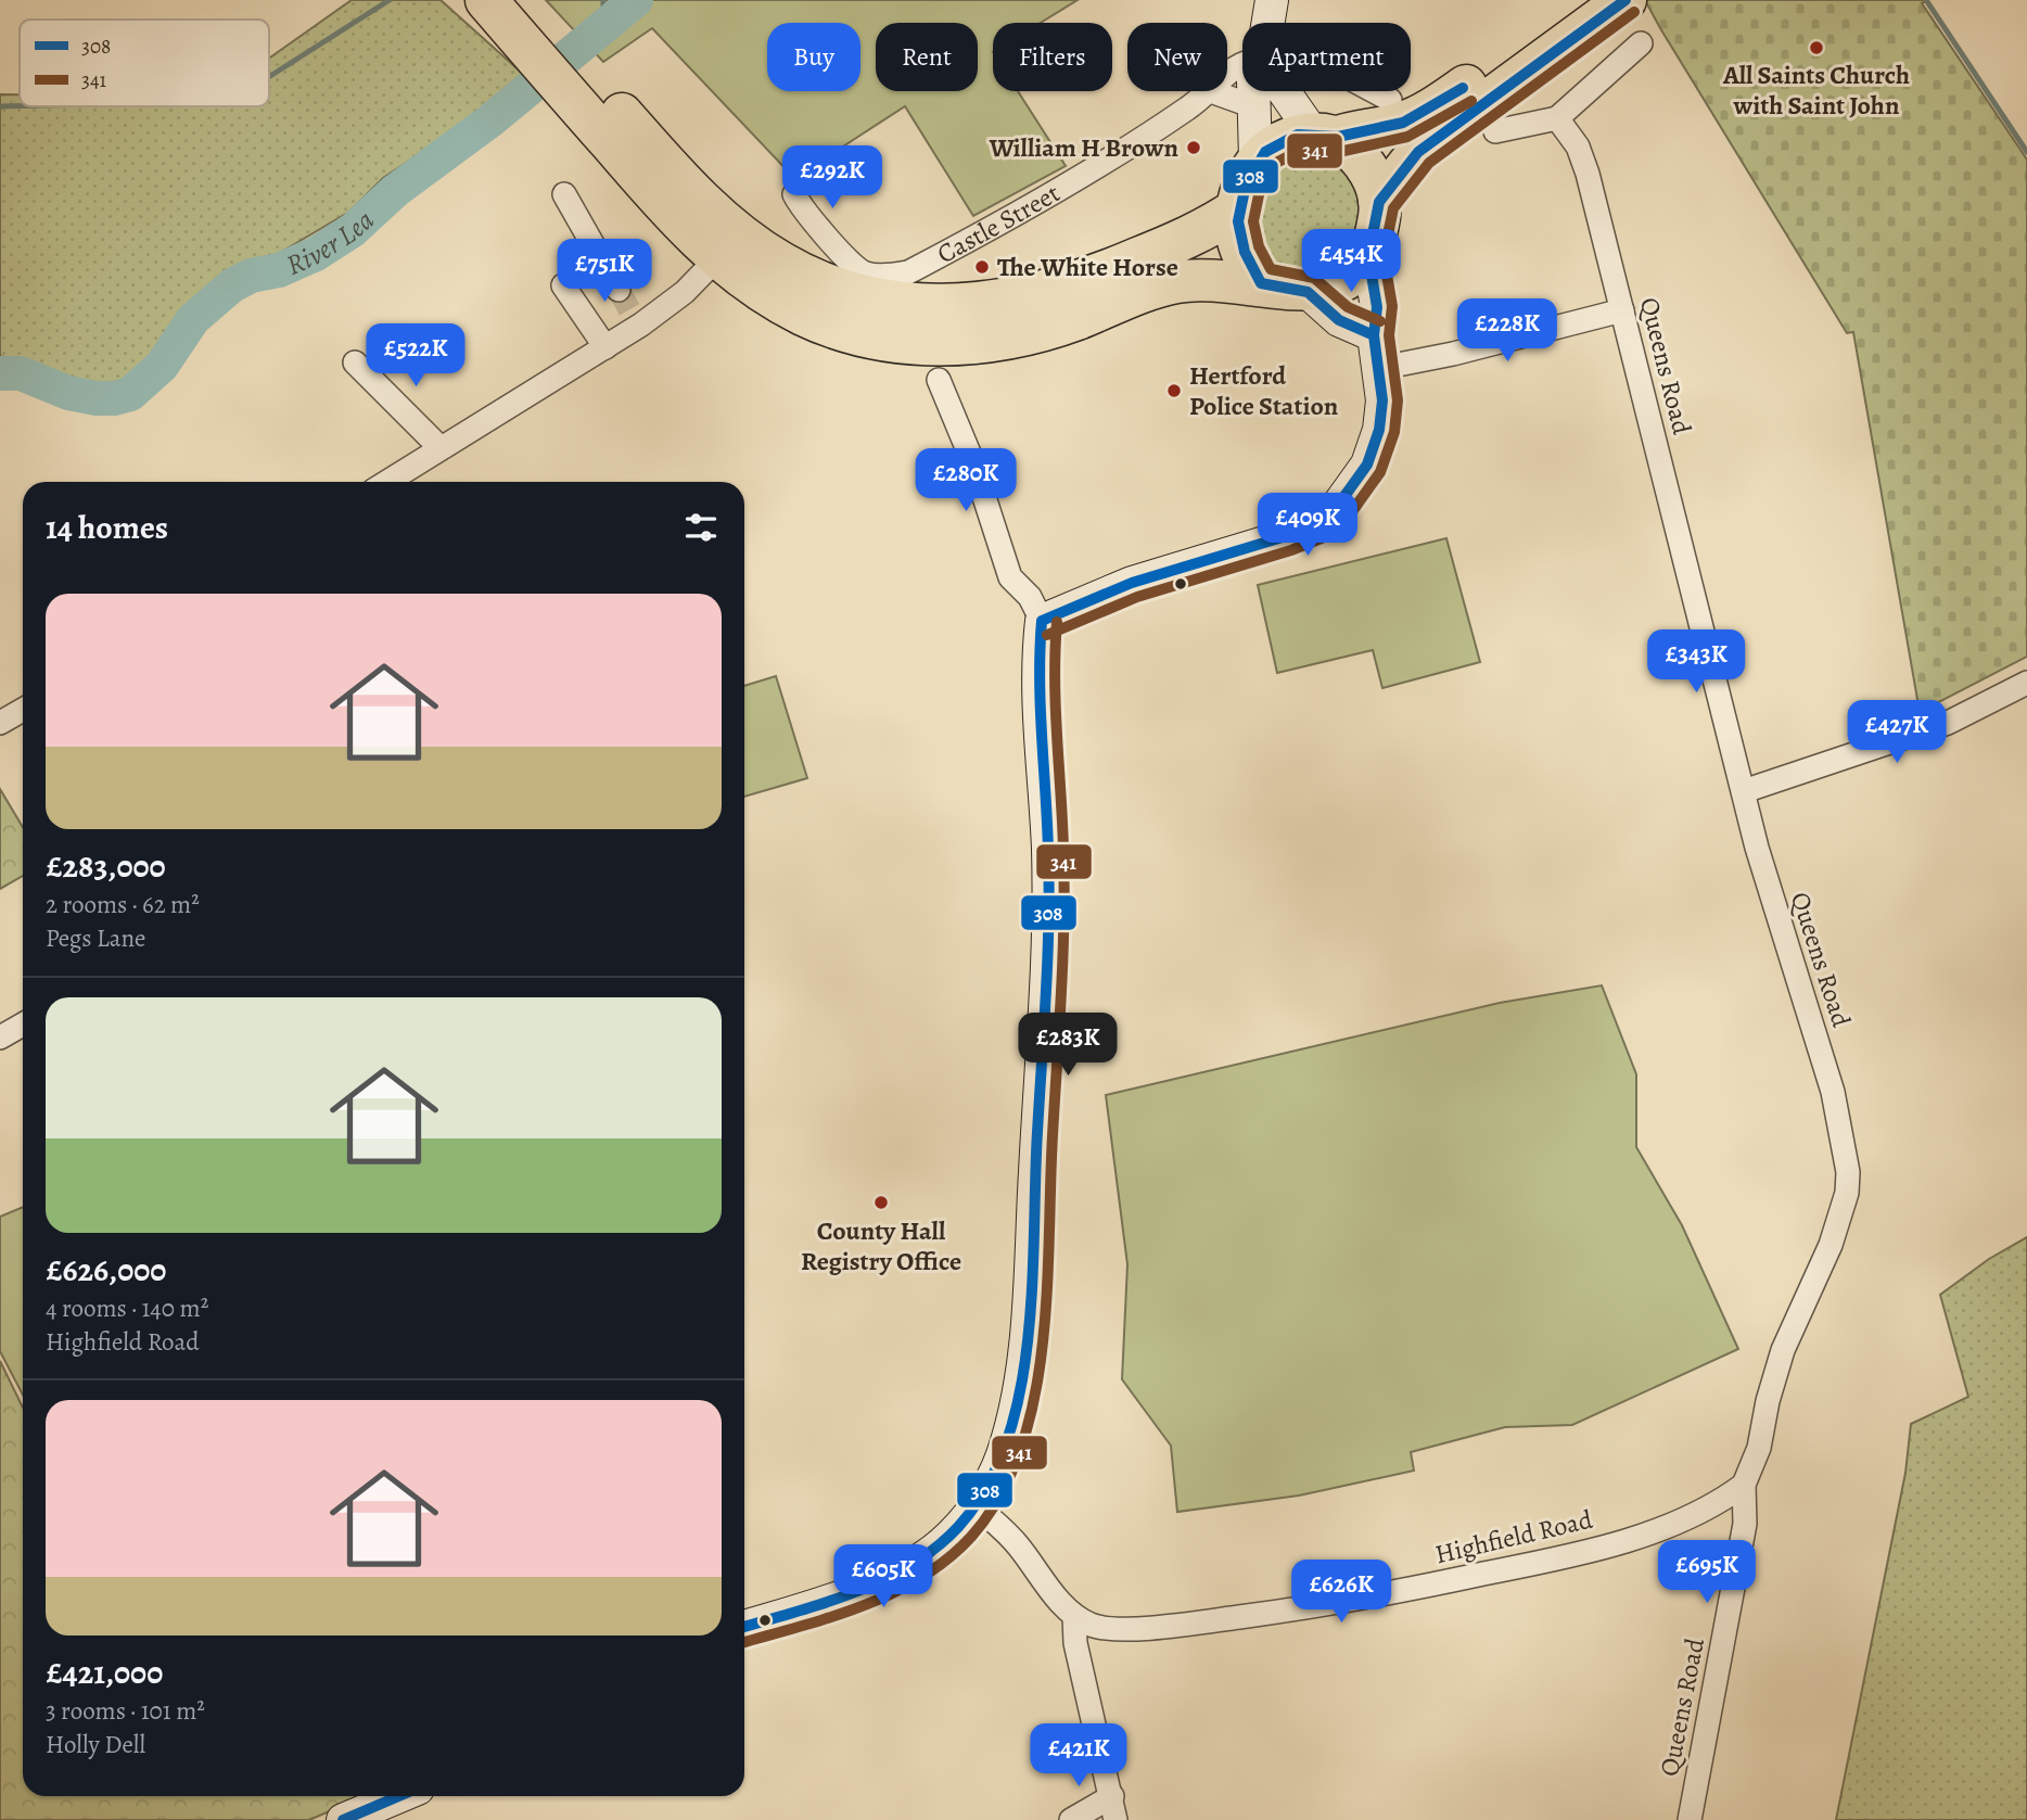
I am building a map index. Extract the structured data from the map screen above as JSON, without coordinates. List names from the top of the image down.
{
  "streets": {
    "street": ["Castle Street", "Queens Road", "Highfield Road"]
  },
  "crossings": [
    ["Queens Road", "Highfield Road"]
  ],
  "water": ["River Lea"],
  "places": [
    "All Saints Church with Saint John",
    "William H Brown",
    "The White Horse",
    "Hertford Police Station",
    "County Hall Registry Office"
  ],
  "lines": ["transit line 308", "transit line 341"],
  "legend": ["308", "341"],
  "page": {
    "chip": [
      "Buy",
      "Rent",
      "Filters",
      "New",
      "Apartment"
    ],
    "price": [
      "£292K",
      "£454K",
      "£751K",
      "£228K",
      "£522K",
      "£280K",
      "£409K",
      "£343K",
      "£427K",
      "£283K",
      "£695K",
      "£605K",
      "£626K",
      "£421K"
    ],
    "heading": "14 homes",
    "list": [
      {
        "name": "£283,000",
        "note": "2 rooms · 62 m² · Pegs Lane"
      },
      {
        "name": "£626,000",
        "note": "4 rooms · 140 m² · Highfield Road"
      },
      {
        "name": "£421,000",
        "note": "3 rooms · 101 m² · Holly Dell"
      }
    ]
  }
}
